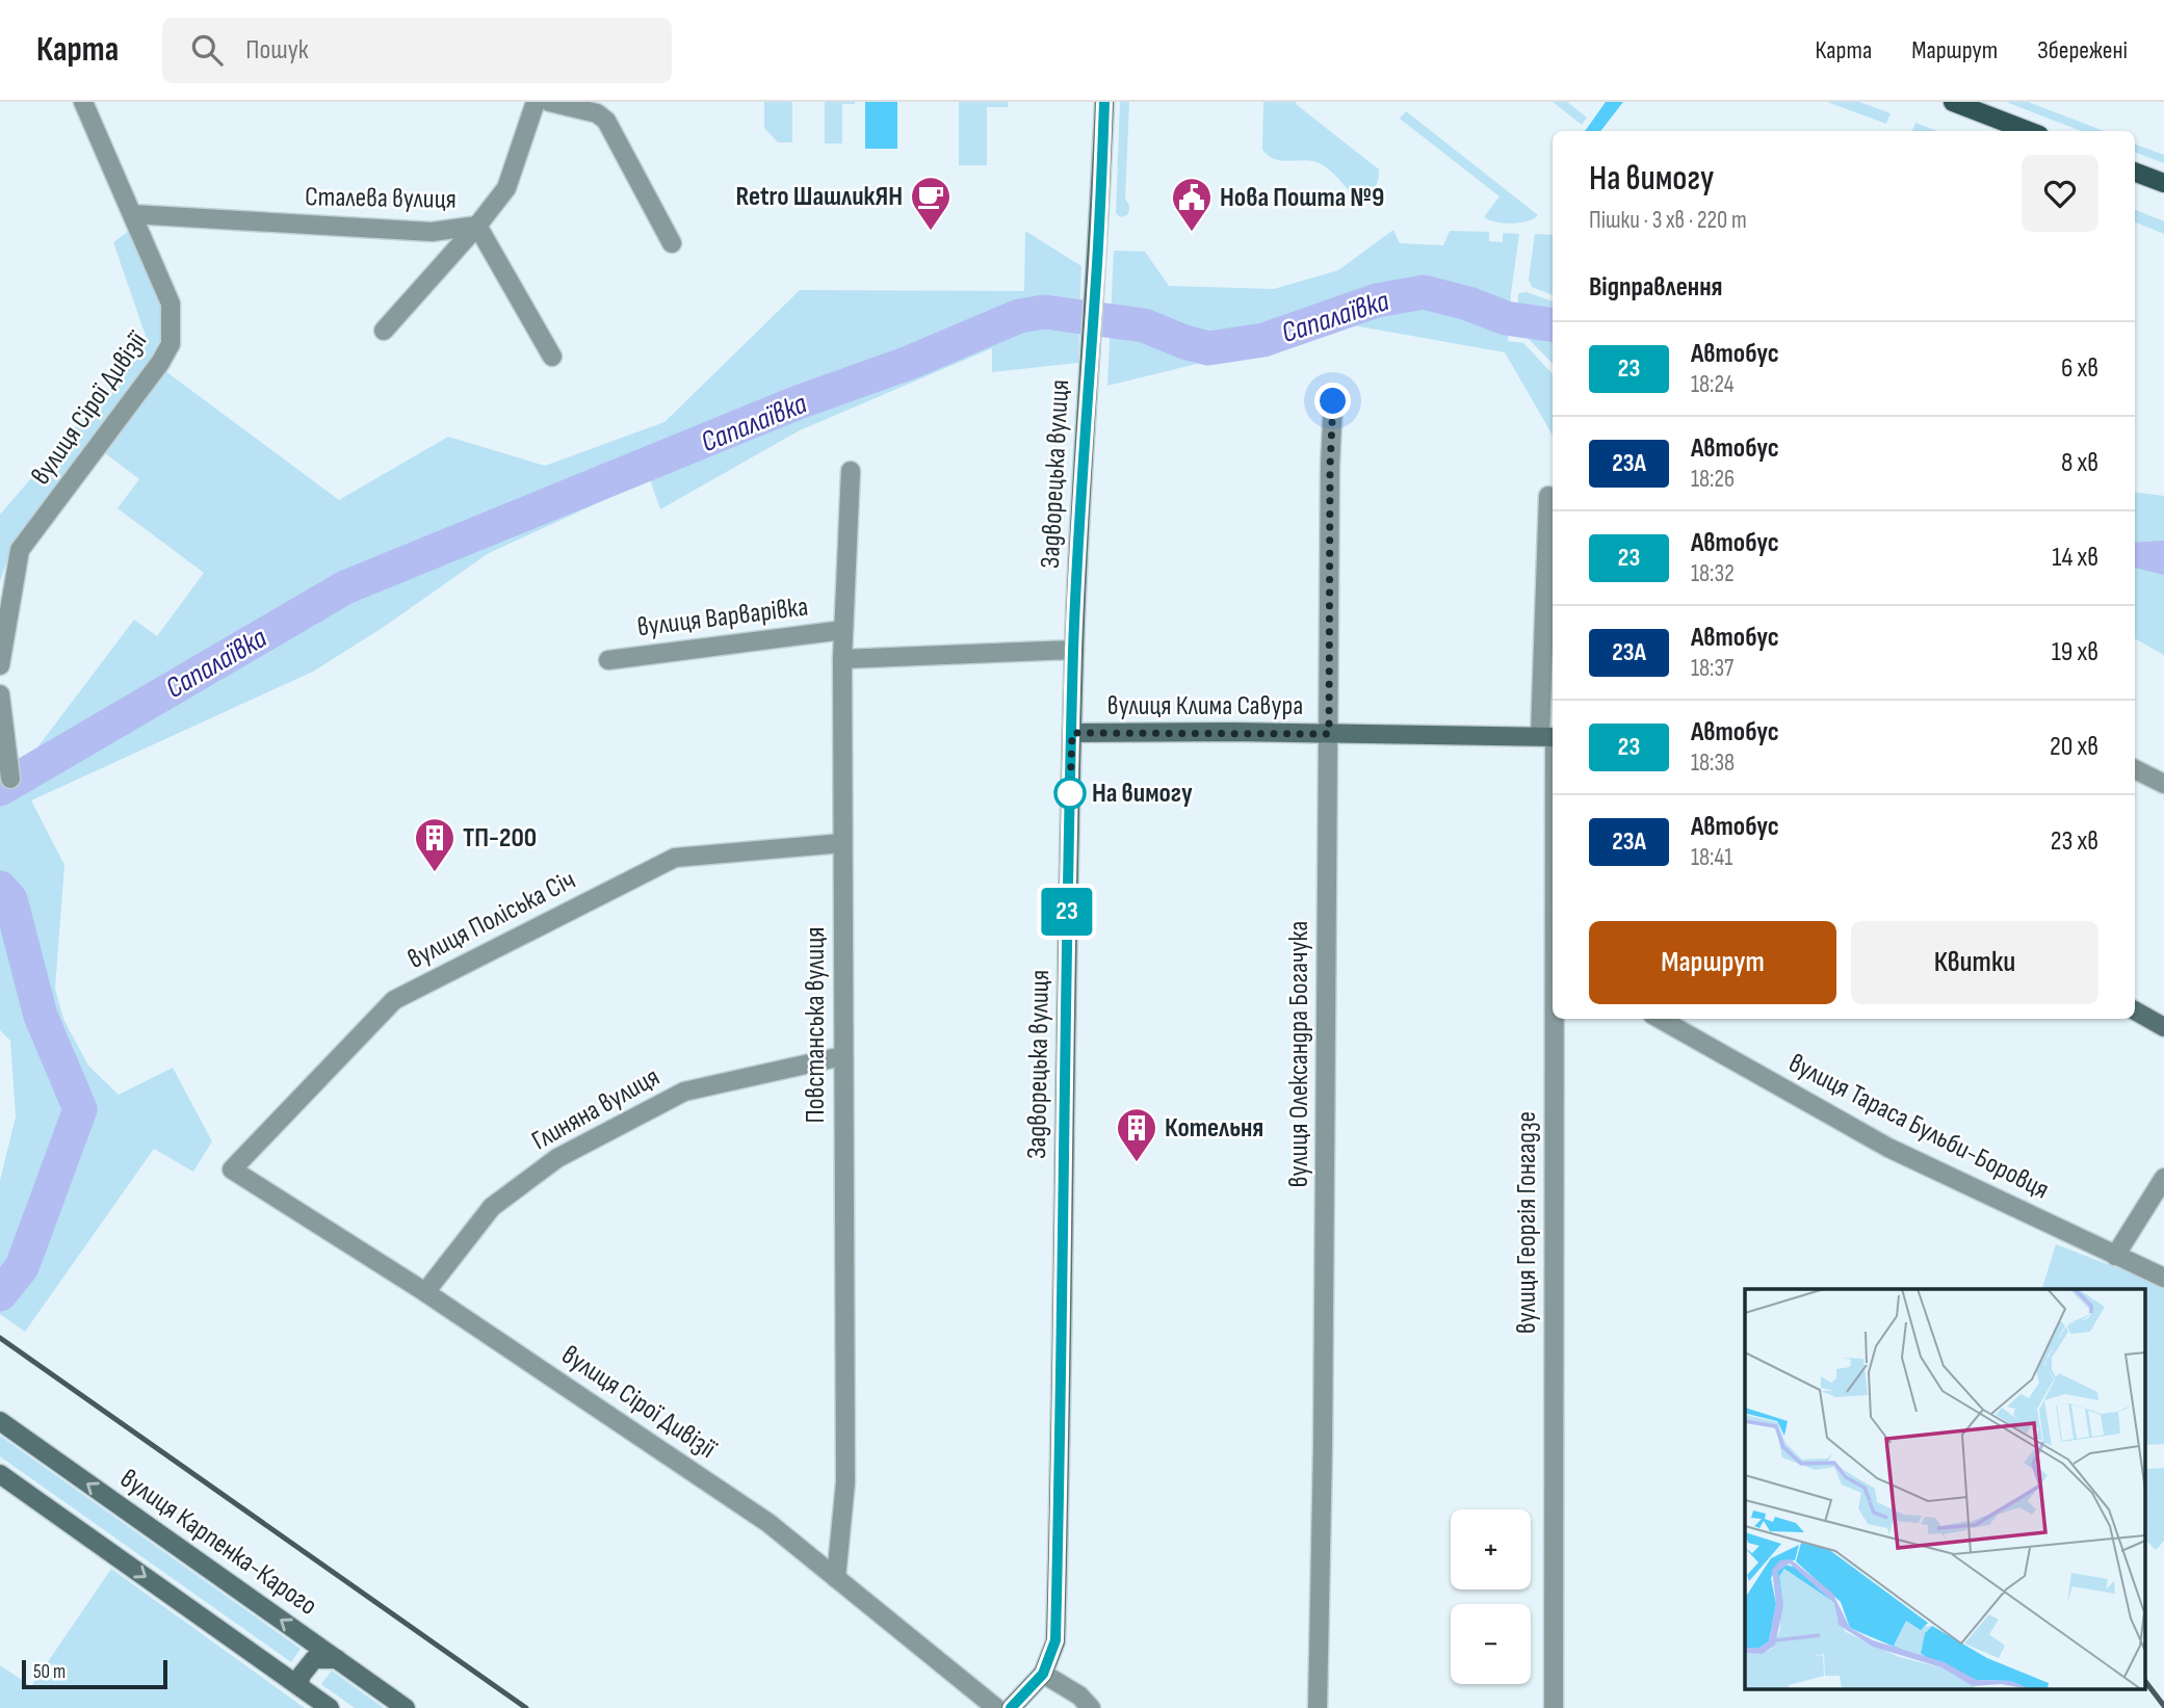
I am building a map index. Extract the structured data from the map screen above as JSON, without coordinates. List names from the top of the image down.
{
  "streets": {
    "main road": ["Задворецька вулиця", "вулиця Клима Савура", "вулиця Карпенка-Карого"],
    "street": [
      "Сталева вулиця",
      "вулиця Сірої Дивізії",
      "вулиця Варварівка",
      "вулиця Поліська Січ",
      "Повстанська вулиця",
      "вулиця Олександра Богачука",
      "Глиняна вулиця",
      "вулиця Тараса Бульби-Боровця",
      "вулиця Георгія Гонгадзе"
    ]
  },
  "crossings": [
    ["Сталева вулиця", "вулиця Сірої Дивізії"],
    ["вулиця Сірої Дивізії", "вулиця Поліська Січ"],
    ["вулиця Сірої Дивізії", "Повстанська вулиця"],
    ["вулиця Сірої Дивізії", "Глиняна вулиця"],
    ["Задворецька вулиця", "вулиця Клима Савура"],
    ["вулиця Варварівка", "Повстанська вулиця"],
    ["вулиця Клима Савура", "вулиця Олександра Богачука"],
    ["вулиця Клима Савура", "вулиця Георгія Гонгадзе"],
    ["вулиця Поліська Січ", "Повстанська вулиця"],
    ["Повстанська вулиця", "Глиняна вулиця"]
  ],
  "water": ["Сапалаївка"],
  "places": {
    "cafe": ["Retro ШашликЯН"],
    "public building": ["Нова Пошта №9"],
    "other": ["На вимогу"],
    "building": ["ТП-200", "Котельня"]
  },
  "lines": ["bus line 23"],
  "scale_bar": "50 m",
  "page": {
    "header": "Карта",
    "search": "Пошук",
    "nav": ["Карта", "Маршрут", "Збережені"],
    "on_map": "23",
    "heading": [
      ["На вимогу", "Пішки · 3 хв · 220 m"],
      "Відправлення"
    ],
    "list": [
      {
        "mark": "23",
        "name": "Автобус",
        "note": "18:24",
        "value": "6 хв"
      },
      {
        "mark": "23А",
        "name": "Автобус",
        "note": "18:26",
        "value": "8 хв"
      },
      {
        "mark": "23",
        "name": "Автобус",
        "note": "18:32",
        "value": "14 хв"
      },
      {
        "mark": "23А",
        "name": "Автобус",
        "note": "18:37",
        "value": "19 хв"
      },
      {
        "mark": "23",
        "name": "Автобус",
        "note": "18:38",
        "value": "20 хв"
      },
      {
        "mark": "23А",
        "name": "Автобус",
        "note": "18:41",
        "value": "23 хв"
      }
    ],
    "buttons": ["Маршрут", "Квитки"],
    "map_buttons": ["+", "−"],
    "scale": "50 m"
  }
}
